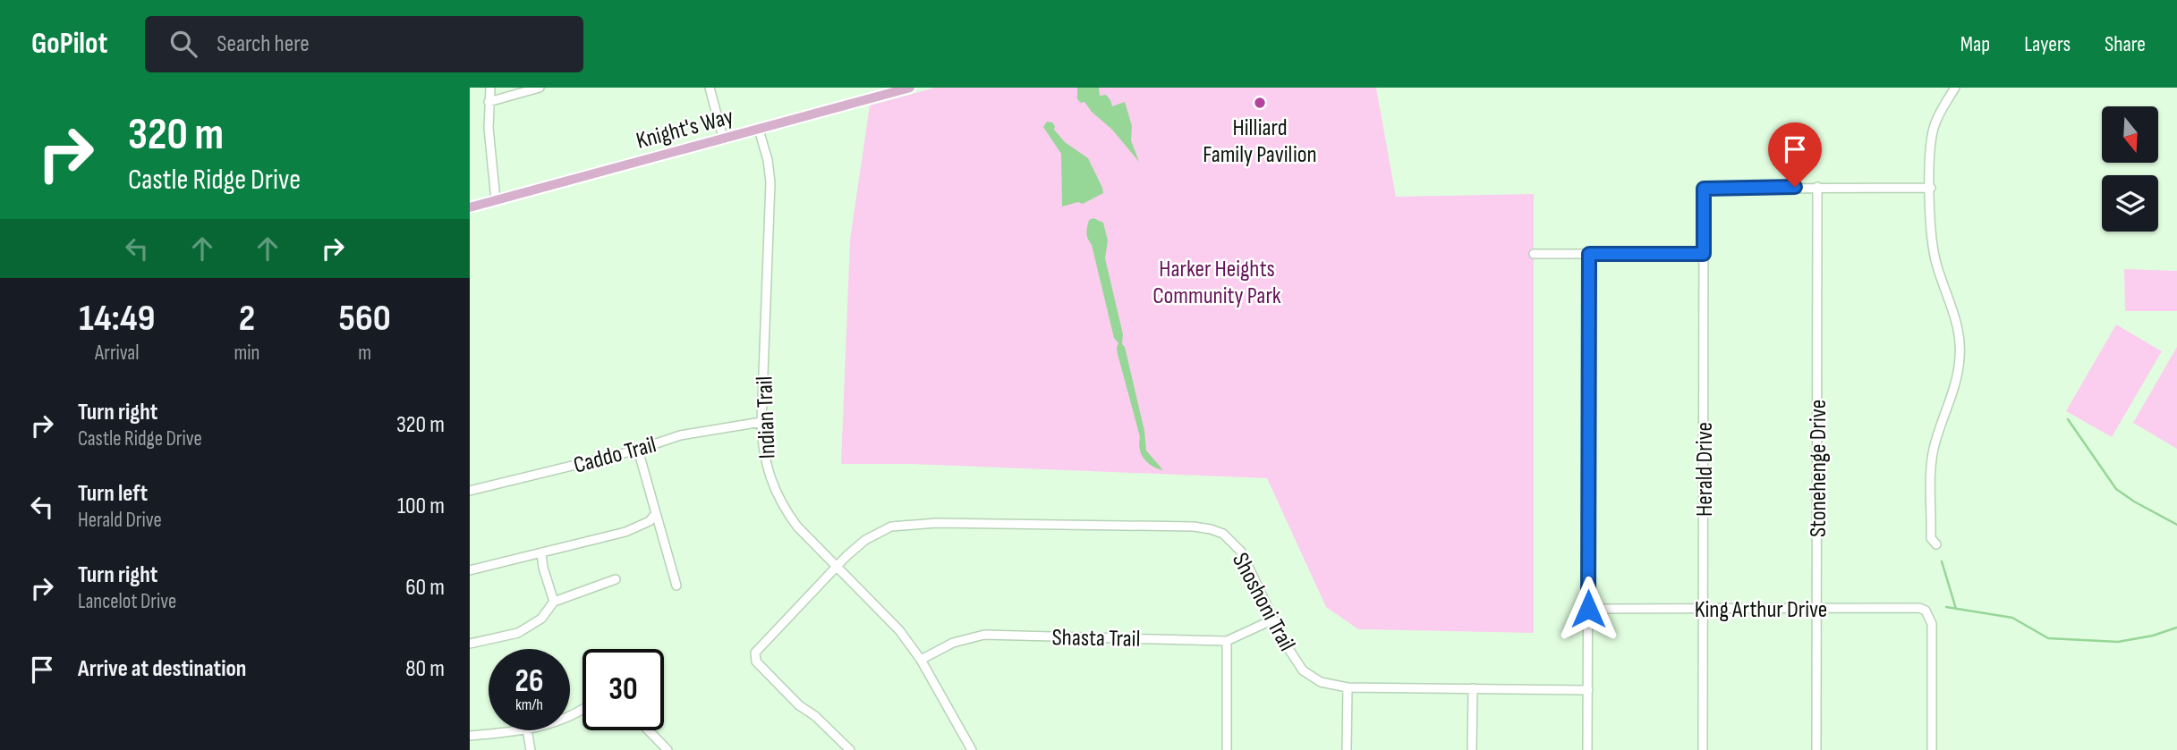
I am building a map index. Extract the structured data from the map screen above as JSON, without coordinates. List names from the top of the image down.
{
  "streets": {
    "main road": ["Knight's Way"],
    "street": [
      "Indian Trail",
      "Caddo Trail",
      "Stonehenge Drive",
      "Herald Drive",
      "Shoshoni Trail",
      "King Arthur Drive",
      "Shasta Trail"
    ]
  },
  "crossings": [
    ["Knight's Way", "Indian Trail"],
    ["Indian Trail", "Caddo Trail"],
    ["Indian Trail", "Shoshoni Trail"],
    ["Indian Trail", "Shasta Trail"],
    ["Stonehenge Drive", "Herald Drive"],
    ["Stonehenge Drive", "King Arthur Drive"],
    ["Herald Drive", "King Arthur Drive"],
    ["Shoshoni Trail", "Shasta Trail"]
  ],
  "parks": ["Harker Heights Community Park"],
  "places": ["Hilliard Family Pavilion"],
  "north": "bottom",
  "page": {
    "header": "GoPilot",
    "search": "Search here",
    "nav": ["Map", "Layers", "Share"],
    "turn": ["320 m", "Castle Ridge Drive"],
    "eta": [
      "14:49",
      "Arrival",
      "2",
      "min",
      "560",
      "m"
    ],
    "list": [
      {
        "name": "Turn right",
        "note": "Castle Ridge Drive",
        "value": "320 m"
      },
      {
        "name": "Turn left",
        "note": "Herald Drive",
        "value": "100 m"
      },
      {
        "name": "Turn right",
        "note": "Lancelot Drive",
        "value": "60 m"
      },
      {
        "name": "Arrive at destination",
        "value": "80 m"
      }
    ],
    "speed": "26 km/h",
    "limit": "30"
  }
}
